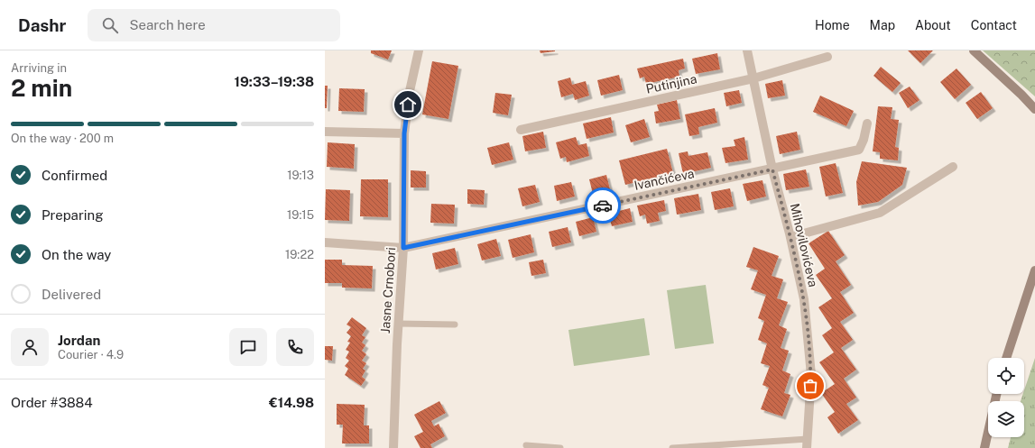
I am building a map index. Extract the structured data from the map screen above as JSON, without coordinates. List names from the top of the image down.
{
  "streets": {
    "street": [
      "Putinjina",
      "Ivančićeva",
      "Mihovilovićeva",
      "Jasne Crnobori"
    ]
  },
  "crossings": [
    ["Putinjina", "Mihovilovićeva"],
    ["Ivančićeva", "Mihovilovićeva"],
    ["Ivančićeva", "Jasne Crnobori"]
  ],
  "page": {
    "header": "Dashr",
    "search": "Search here",
    "nav": [
      "Home",
      "Map",
      "About",
      "Contact"
    ],
    "heading": ["2 min", "Arriving in", "19:33–19:38"],
    "panel": [
      "Jordan",
      "Courier · 4.9",
      "Order #3884",
      "€14.98"
    ],
    "bar": "On the way · 200 m",
    "list": [
      ["Confirmed", "19:13"],
      ["Preparing", "19:15"],
      ["On the way", "19:22"],
      "Delivered"
    ]
  }
}
